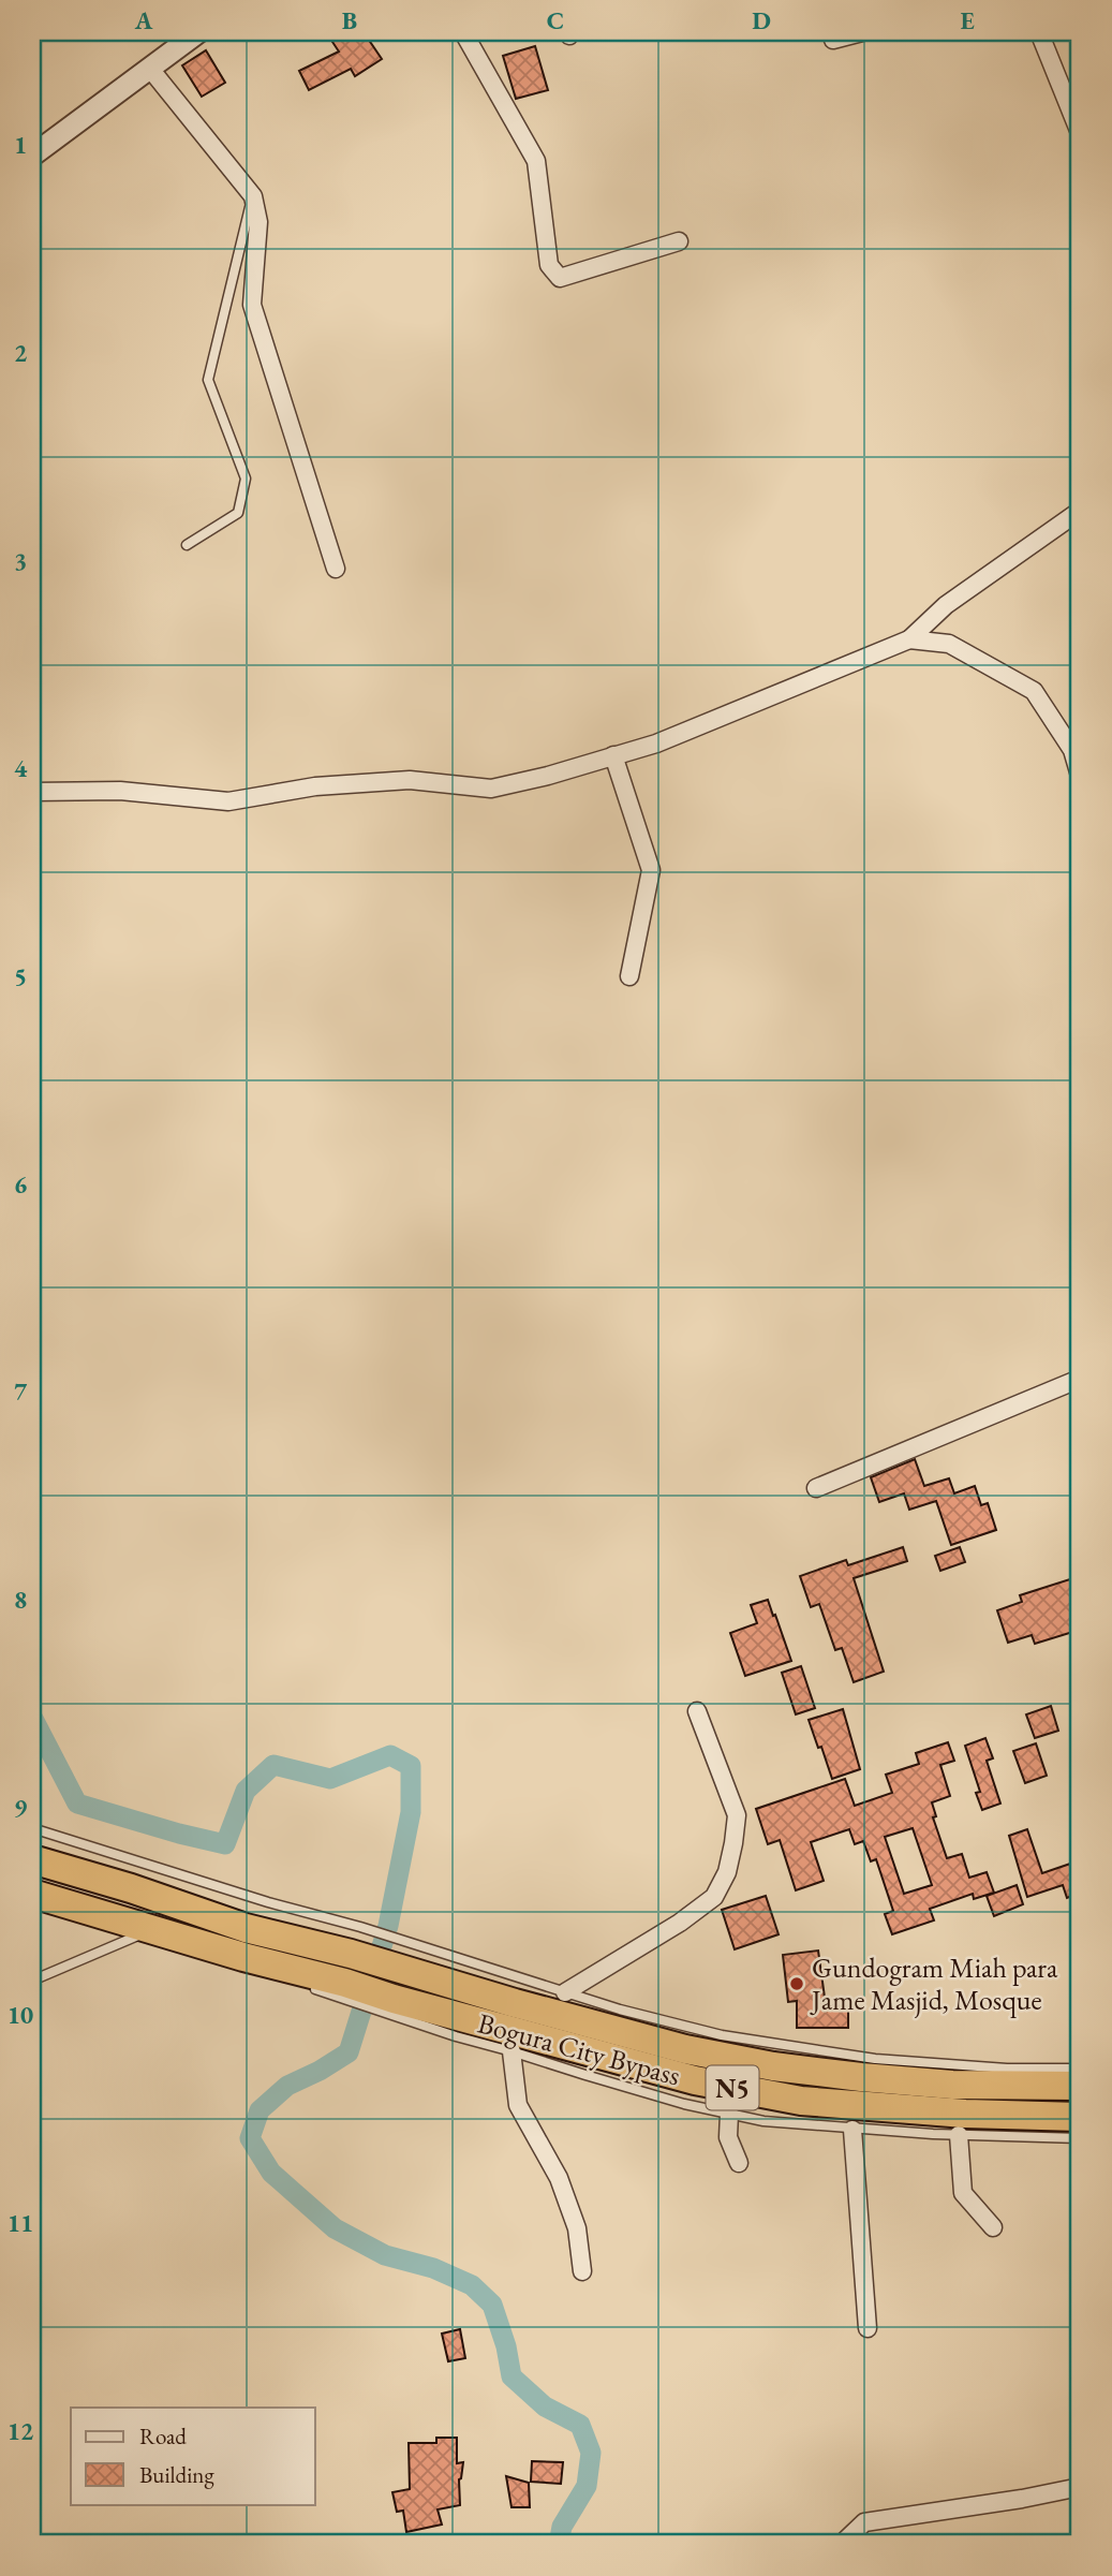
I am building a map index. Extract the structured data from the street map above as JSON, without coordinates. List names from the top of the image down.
{
  "streets": {
    "highway": ["Bogura City Bypass", "N5"]
  },
  "places": ["Gundogram Miah para Jame Masjid, Mosque"],
  "legend": ["Road", "Building"],
  "grid": {
    "columns": [
      "A",
      "B",
      "C",
      "D",
      "E"
    ],
    "rows": [
      "1",
      "2",
      "3",
      "4",
      "5",
      "6",
      "7",
      "8",
      "9",
      "10",
      "11",
      "12"
    ]
  }
}
